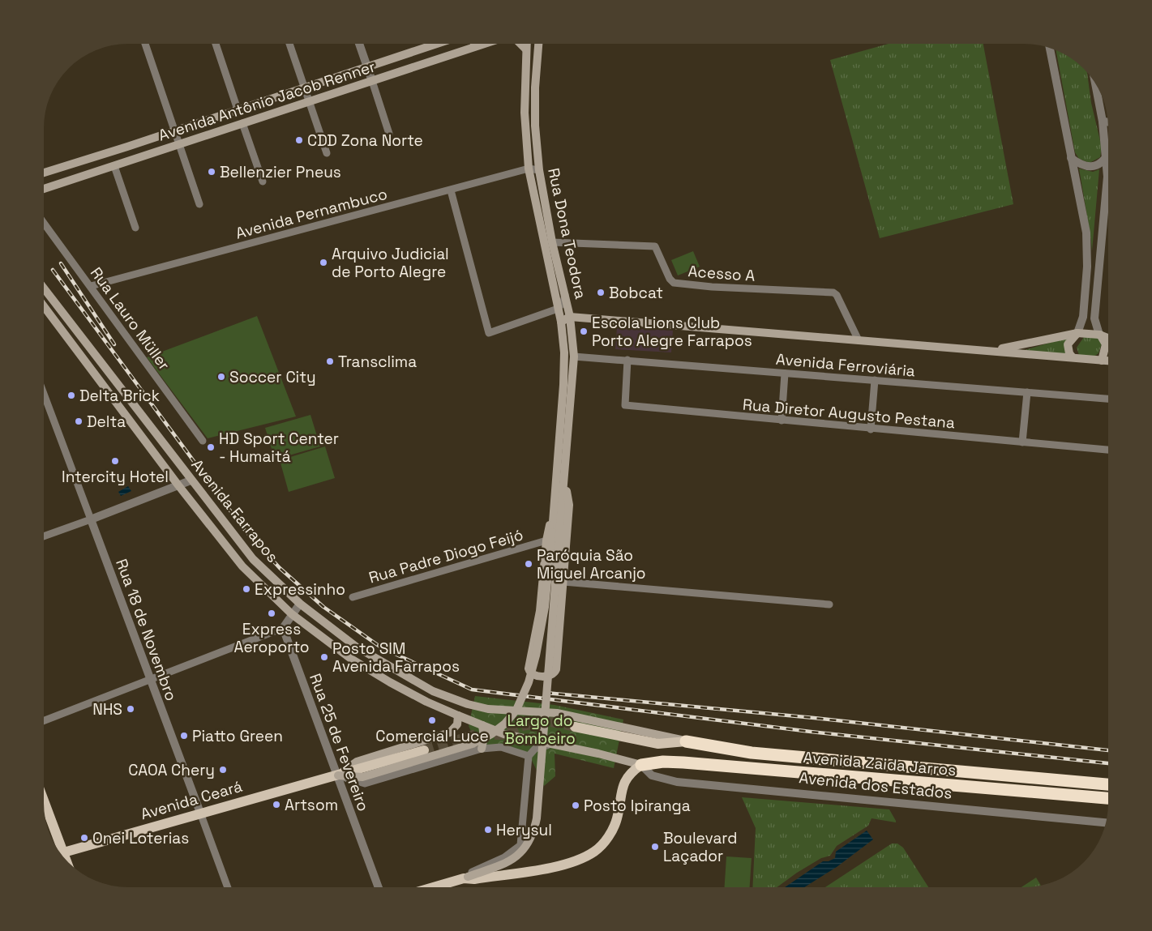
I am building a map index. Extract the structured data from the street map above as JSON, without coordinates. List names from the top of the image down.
{
  "streets": {
    "highway": ["Avenida Zaida Jarros"],
    "main road": [
      "Avenida Antônio Jacob Renner",
      "Rua Dona Teodora",
      "Avenida Farrapos",
      "Avenida Ceará"
    ],
    "street": [
      "Avenida Pernambuco",
      "Acesso A",
      "Rua Lauro Müller",
      "Avenida Ferroviária",
      "Rua Diretor Augusto Pestana",
      "Rua Padre Diogo Feijó",
      "Rua 18 de Novembro",
      "Rua 25 de Fevereiro",
      "Avenida dos Estados"
    ]
  },
  "crossings": [
    ["Avenida Pernambuco", "Rua Dona Teodora"],
    ["Avenida Pernambuco", "Rua Lauro Müller"],
    ["Rua Dona Teodora", "Acesso A"],
    ["Rua Dona Teodora", "Avenida Ferroviária"],
    ["Avenida Ferroviária", "Rua Diretor Augusto Pestana"],
    ["Avenida Farrapos", "Avenida Zaida Jarros"],
    ["Avenida Farrapos", "Avenida dos Estados"],
    ["Avenida Farrapos", "Avenida Ceará"],
    ["Rua 18 de Novembro", "Avenida Ceará"],
    ["Rua 25 de Fevereiro", "Avenida Ceará"],
    ["Avenida Zaida Jarros", "Avenida dos Estados"]
  ],
  "parks": ["Largo do Bombeiro"],
  "places": [
    "CDD Zona Norte",
    "Bellenzier Pneus",
    "Arquivo Judicial de Porto Alegre",
    "Bobcat",
    "Escola Lions Club Porto Alegre Farrapos",
    "Transclima",
    "Soccer City",
    "Delta Brick",
    "Delta",
    "HD Sport Center - Humaitá",
    "Intercity Hotel",
    "Paróquia São Miguel Arcanjo",
    "Expressinho",
    "Express Aeroporto",
    "Posto SIM Avenida Farrapos",
    "NHS",
    "Comercial Luce",
    "Piatto Green",
    "CAOA Chery",
    "Artsom",
    "Posto Ipiranga",
    "Herysul",
    "Onei Loterias",
    "Boulevard Laçador"
  ]
}
